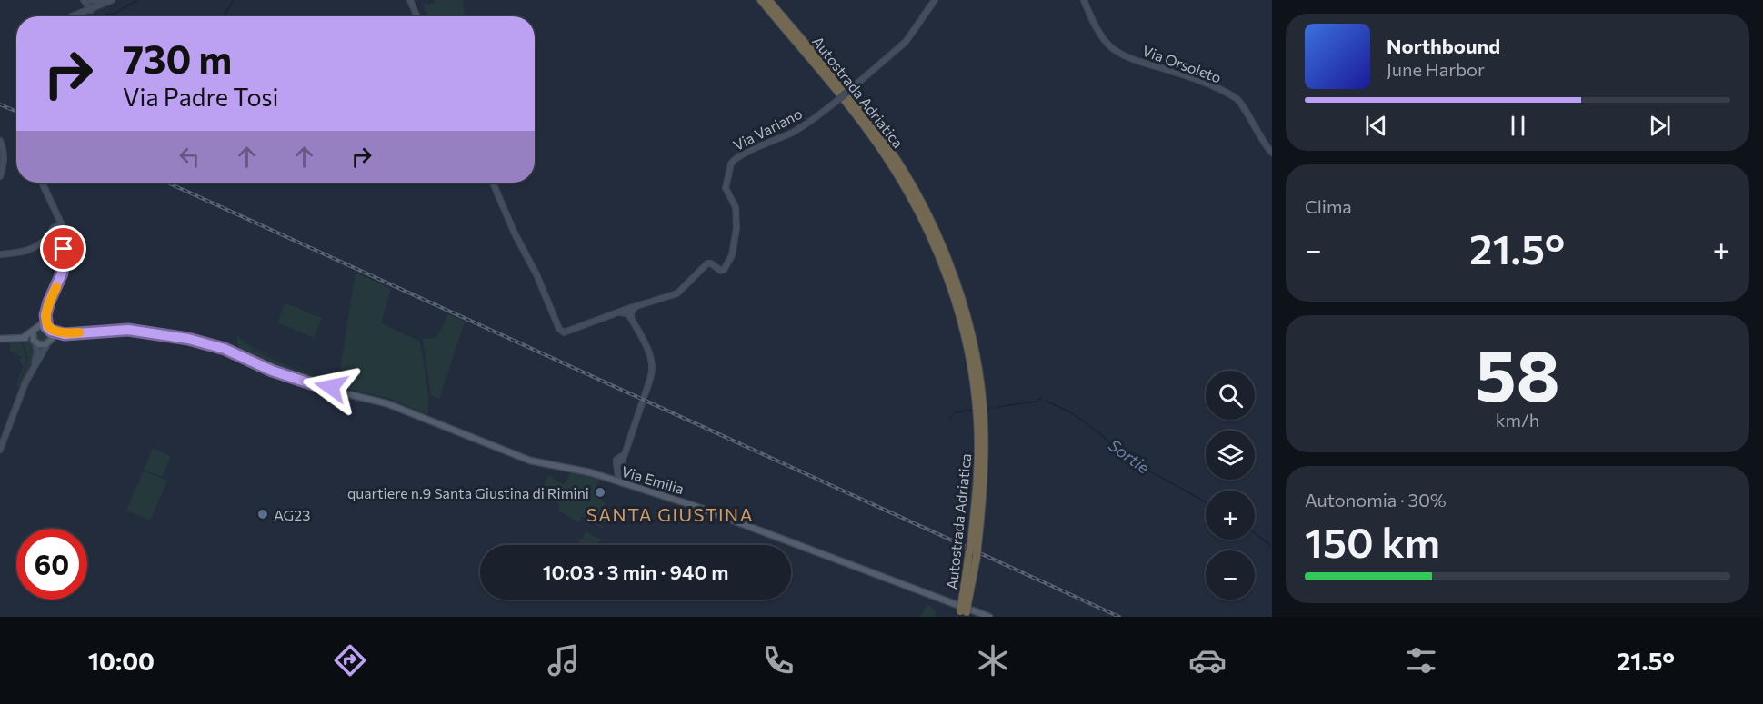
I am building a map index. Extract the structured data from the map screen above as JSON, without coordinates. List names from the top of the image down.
{
  "streets": {
    "highway": ["Autostrada Adriatica"],
    "main road": ["Via Emilia"],
    "street": ["Via Orsoleto", "Via Variano"]
  },
  "crossings": [
    ["Autostrada Adriatica", "Via Emilia"]
  ],
  "districts": ["SANTA GIUSTINA"],
  "water": ["Sortie"],
  "places": ["quartiere n.9 Santa Giustina di Rimini", "AG23"],
  "page": {
    "turn": ["730 m", "Via Padre Tosi"],
    "song": ["Northbound", "June Harbor"],
    "tile": [
      "Clima",
      ["58", "km/h"],
      ["Autonomia · 30%", "150 km"]
    ],
    "heat": ["−", "21.5°", "+"],
    "map_buttons": ["+", "−"],
    "limit": "60",
    "trip": "10:03 · 3 min · 940 m",
    "tabs": ["10:00", "21.5°"]
  }
}
